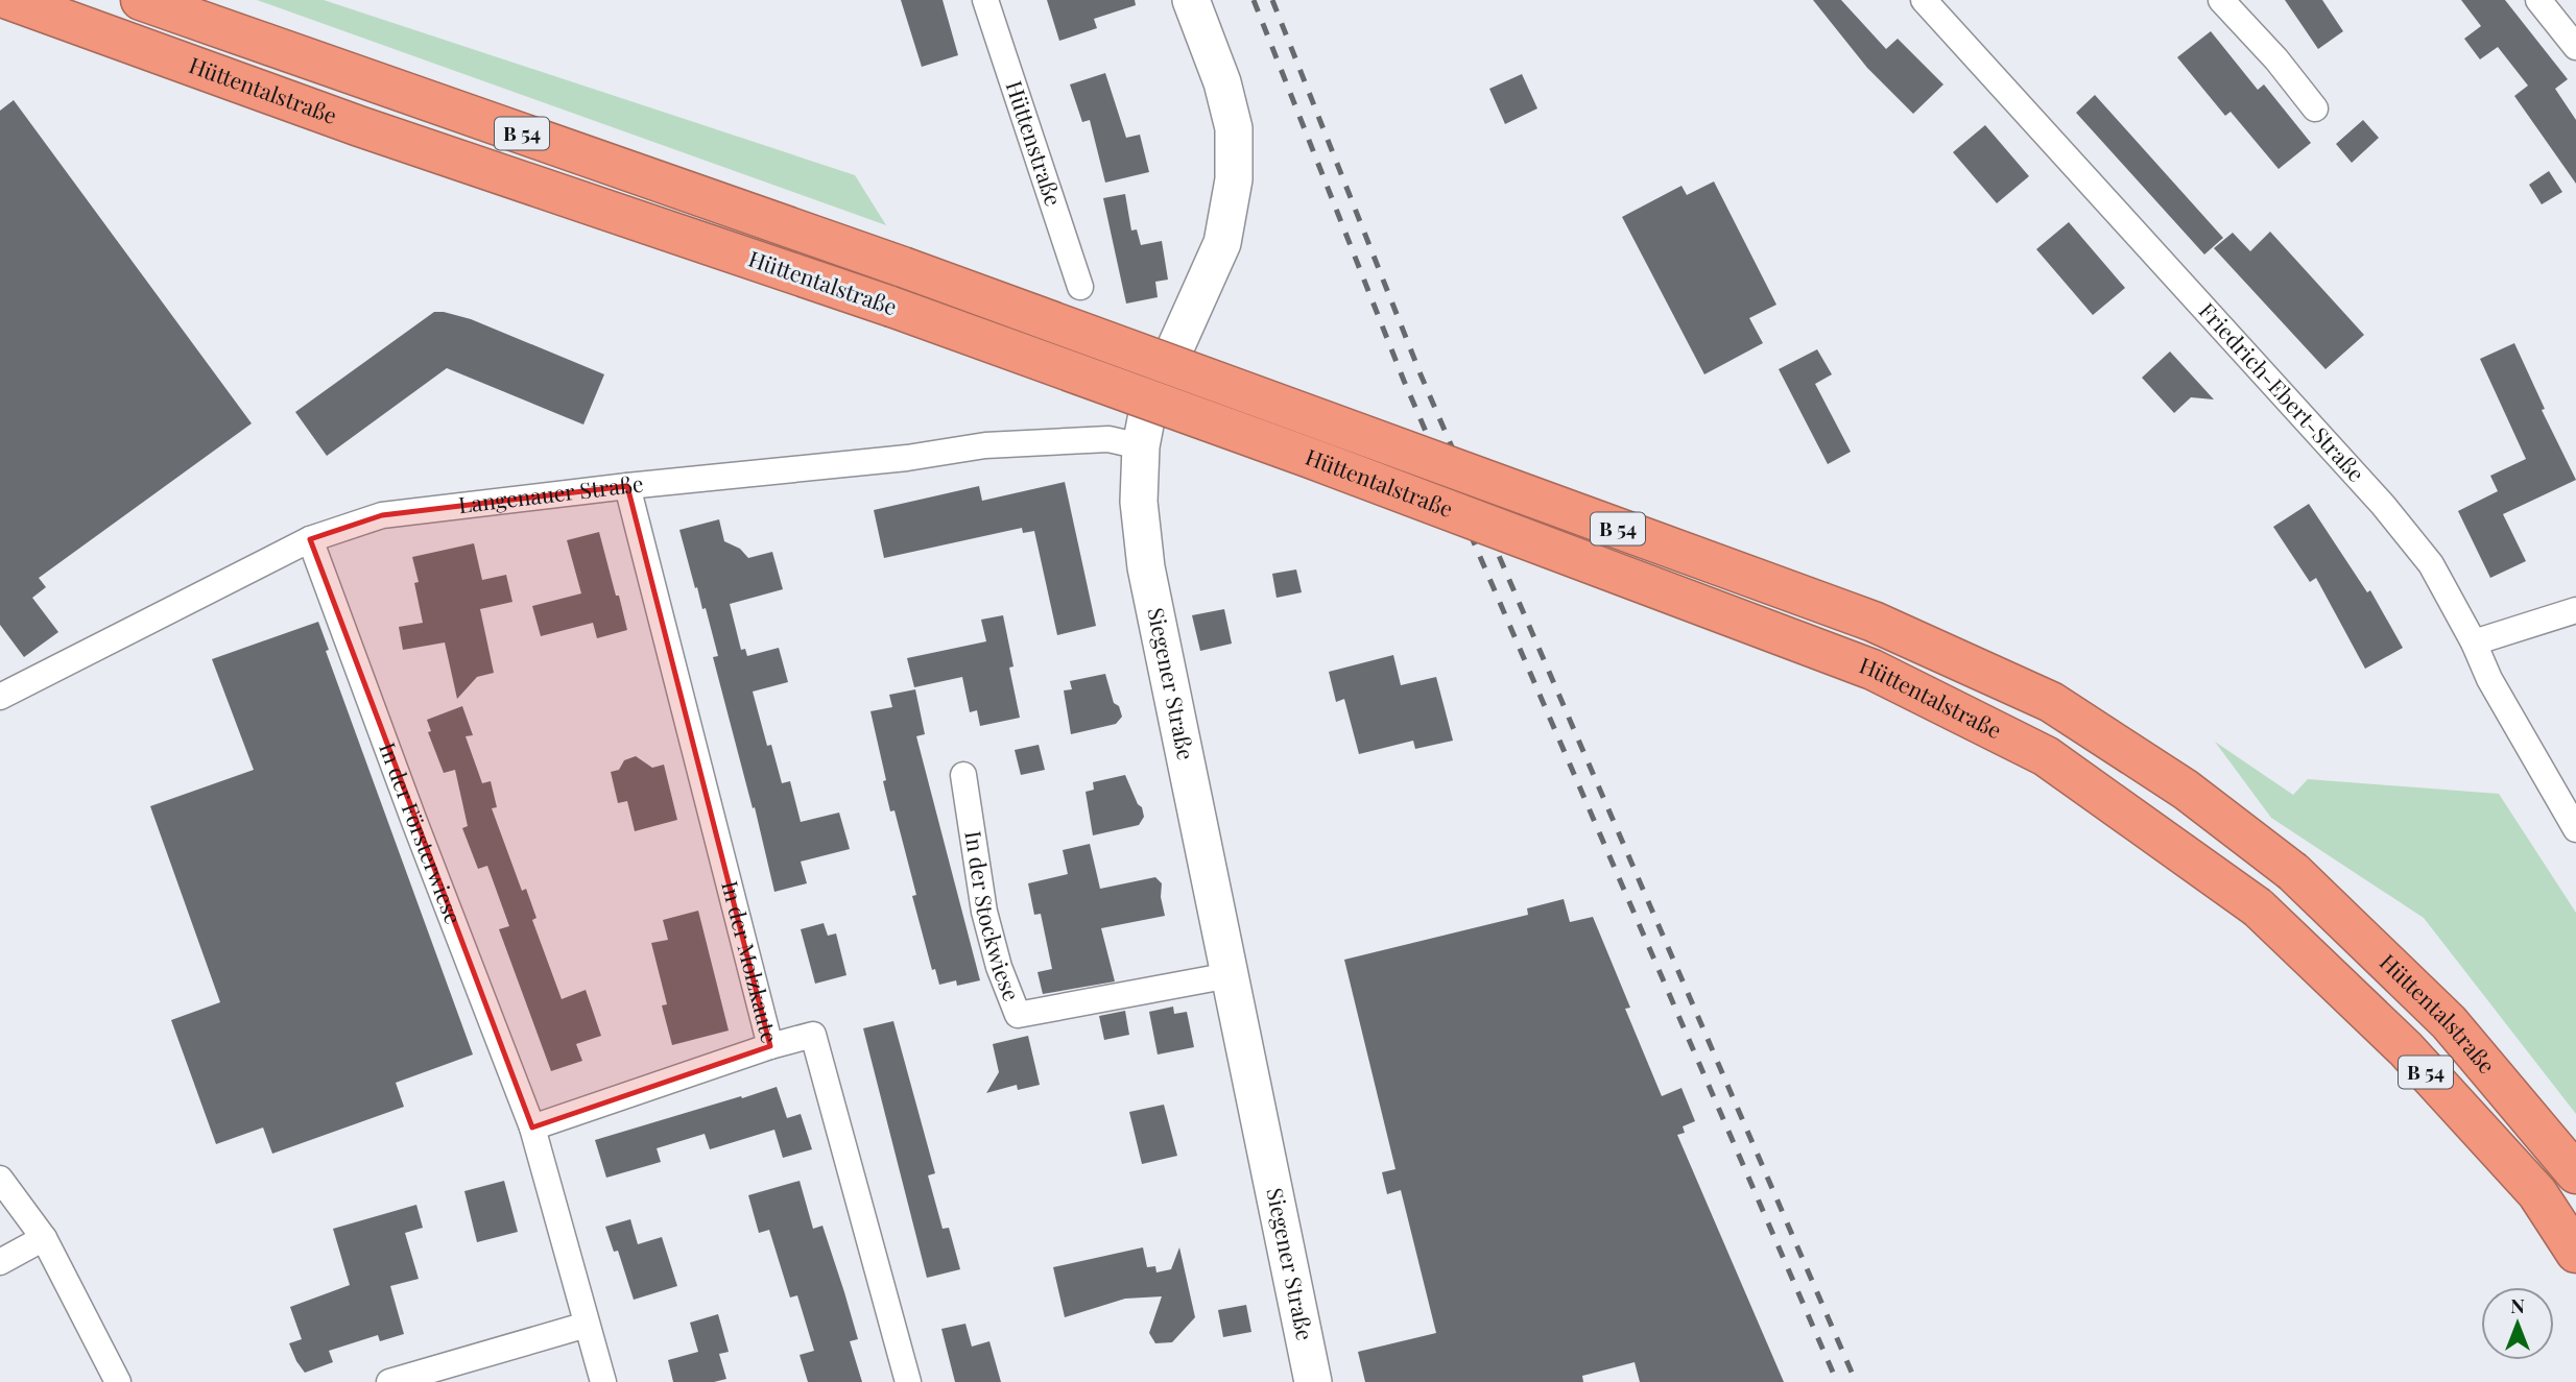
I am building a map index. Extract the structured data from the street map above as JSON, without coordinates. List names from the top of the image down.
{
  "streets": {
    "highway": ["Hüttentalstraße", "B 54"],
    "main road": ["Siegener Straße"],
    "street": [
      "Hüttenstraße",
      "Friedrich-Ebert-Straße",
      "Langenauer Straße",
      "In der Försterwiese",
      "In der Stockwiese",
      "In der Molzkaute"
    ]
  },
  "crossings": [
    ["Langenauer Straße", "Siegener Straße"],
    ["Langenauer Straße", "In der Försterwiese"],
    ["Langenauer Straße", "In der Molzkaute"],
    ["Siegener Straße", "In der Stockwiese"]
  ],
  "north": "top"
}
